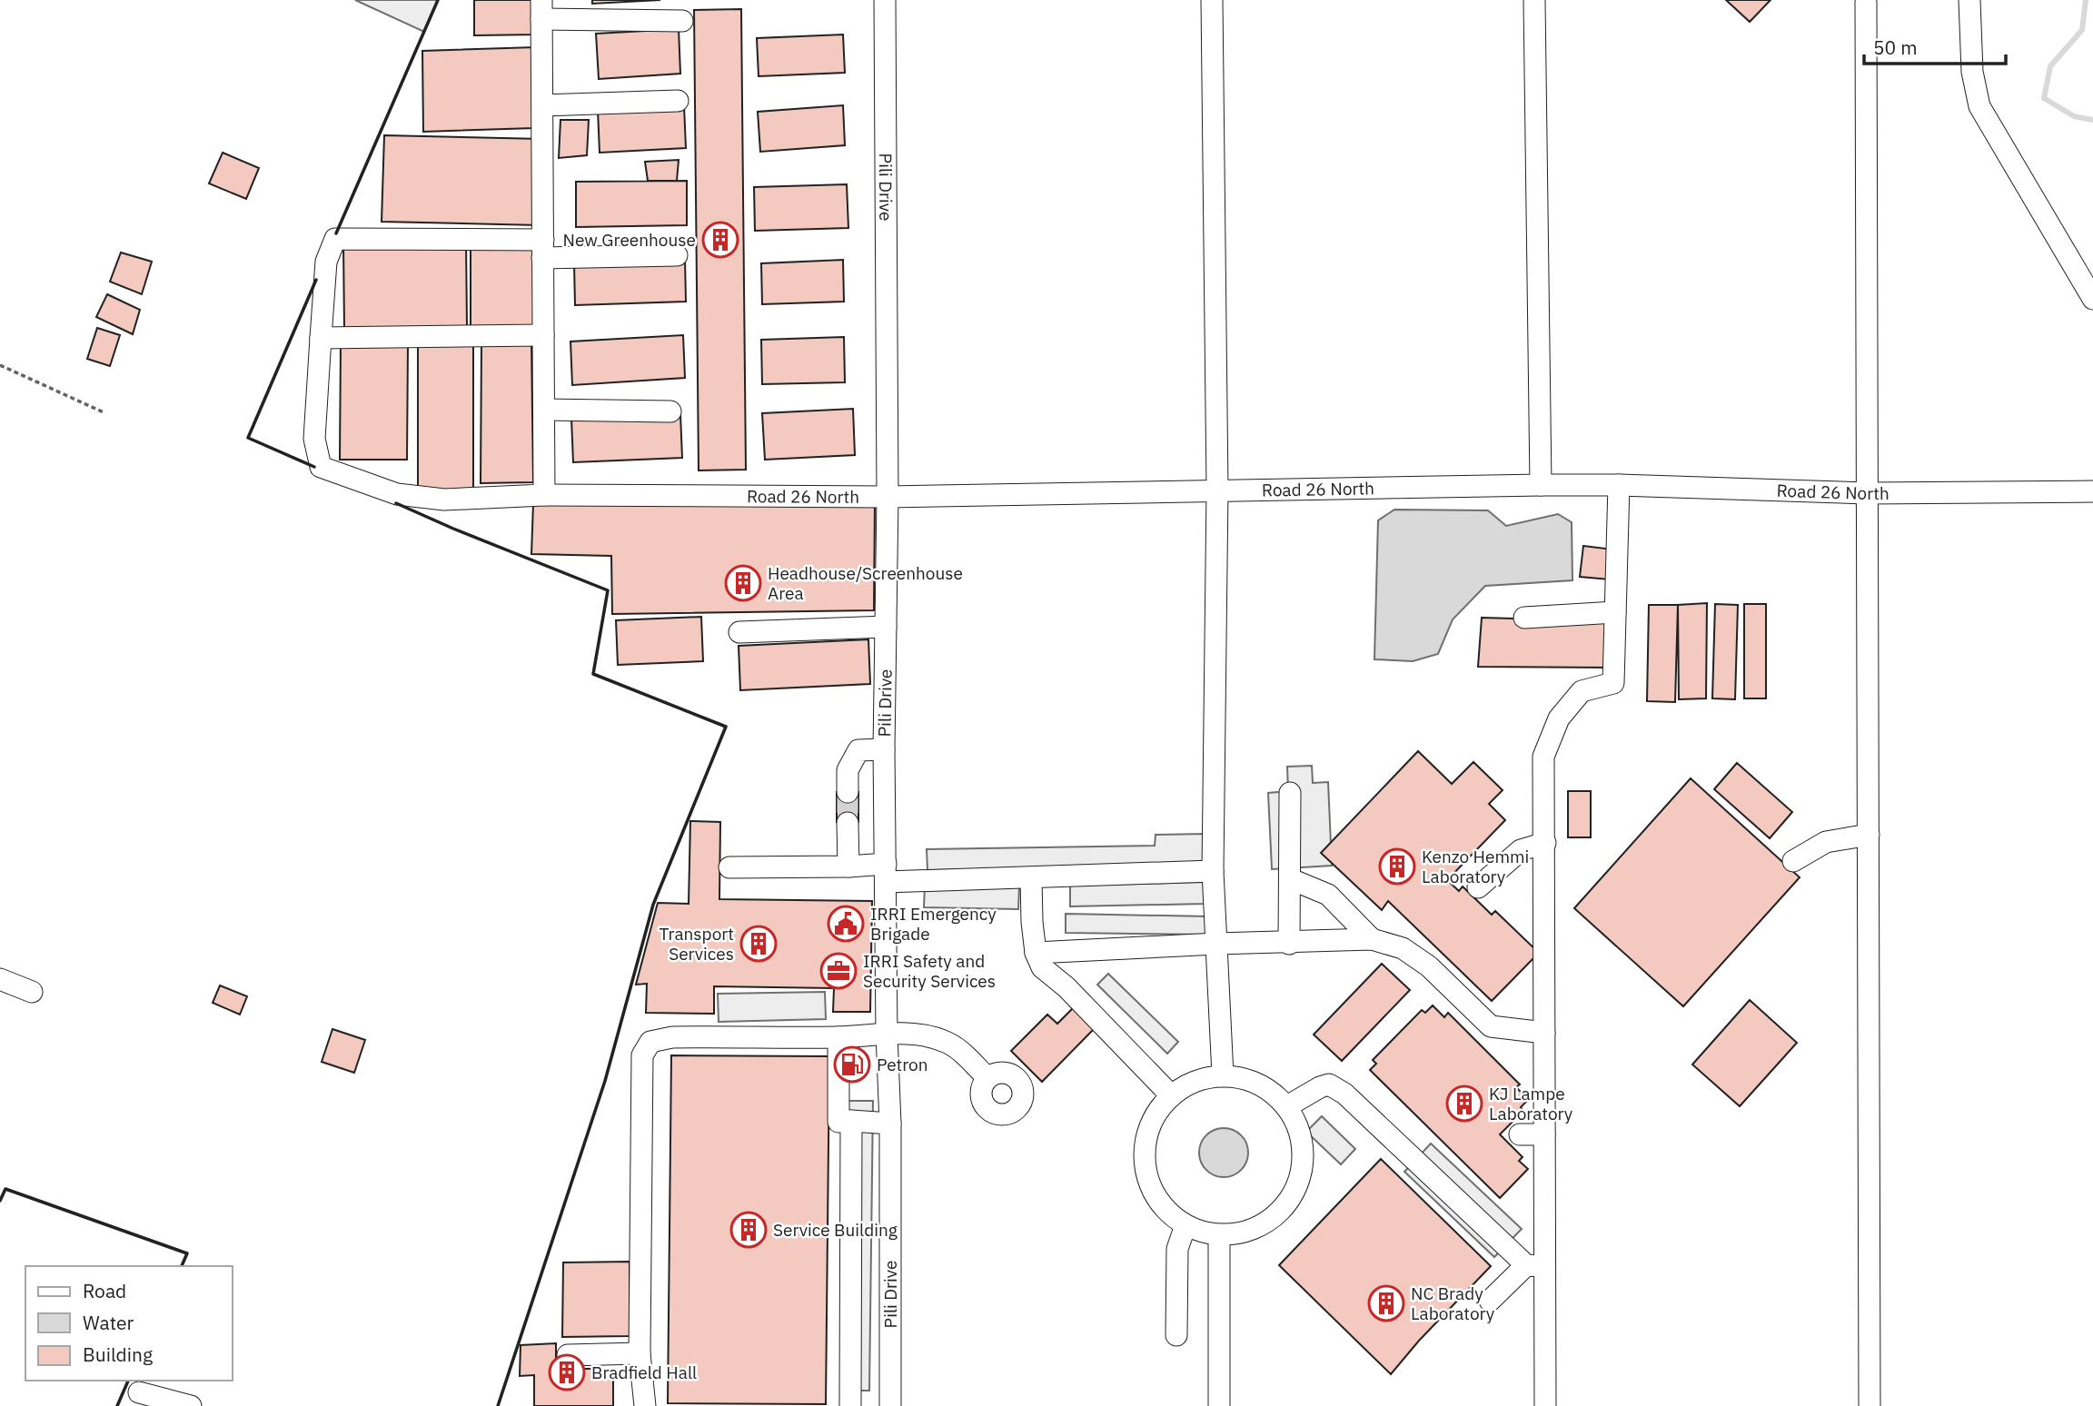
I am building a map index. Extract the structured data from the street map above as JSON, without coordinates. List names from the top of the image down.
{
  "streets": {
    "street": ["Pili Drive", "Road 26 North"]
  },
  "crossings": [
    ["Pili Drive", "Road 26 North"]
  ],
  "places": {
    "building": [
      "New Greenhouse",
      "Headhouse/Screenhouse Area",
      "Kenzo Hemmi Laboratory",
      "Transport Services",
      "KJ Lampe Laboratory",
      "Service Building",
      "NC Brady Laboratory",
      "Bradfield Hall"
    ],
    "public building": ["IRRI Emergency Brigade"],
    "office": ["IRRI Safety and Security Services"],
    "fuel station": ["Petron"]
  },
  "legend": ["Road", "Water", "Building"],
  "scale_bar": "50 m"
}
